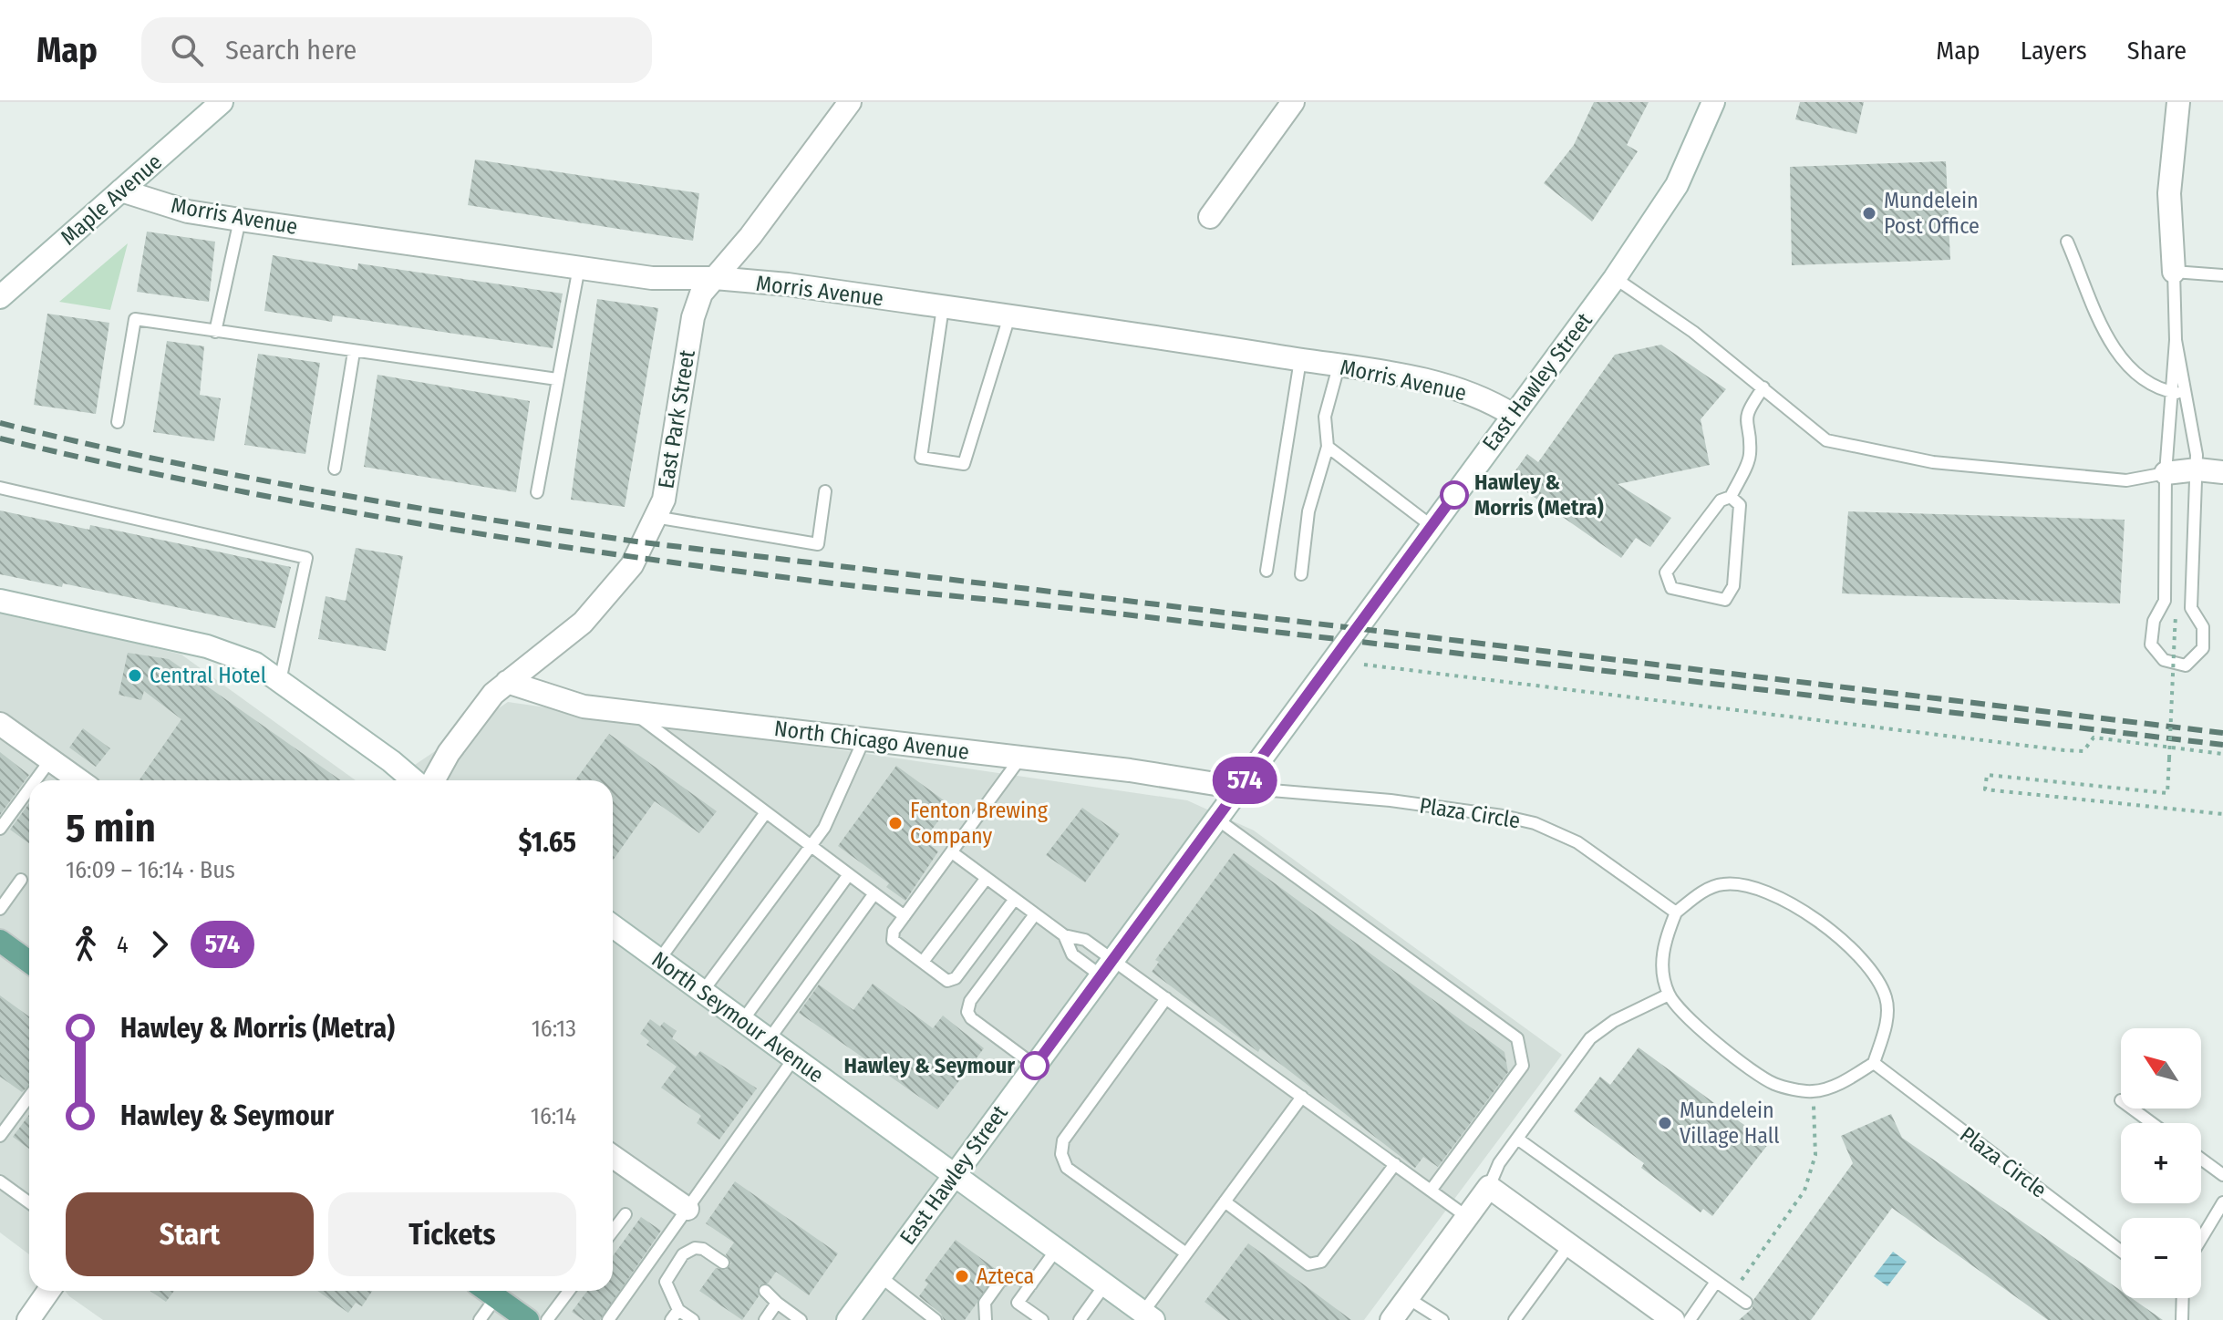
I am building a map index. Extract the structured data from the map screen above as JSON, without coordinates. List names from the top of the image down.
{
  "streets": {
    "street": [
      "Maple Avenue",
      "Morris Avenue",
      "East Hawley Street",
      "East Park Street",
      "North Chicago Avenue",
      "North Seymour Avenue"
    ],
    "lane": ["Plaza Circle"]
  },
  "crossings": [
    ["Maple Avenue", "Morris Avenue"],
    ["Morris Avenue", "East Hawley Street"],
    ["Morris Avenue", "East Park Street"],
    ["East Hawley Street", "North Chicago Avenue"],
    ["East Hawley Street", "Plaza Circle"],
    ["East Hawley Street", "North Seymour Avenue"],
    ["East Park Street", "North Chicago Avenue"],
    ["North Chicago Avenue", "Plaza Circle"]
  ],
  "places": [
    "Mundelein Post Office",
    "Hawley & Morris (Metra)",
    "Central Hotel",
    "Fenton Brewing Company",
    "Hawley & Seymour",
    "Mundelein Village Hall",
    "Azteca"
  ],
  "lines": ["bus line 574"],
  "north": "top left",
  "page": {
    "header": "Map",
    "search": "Search here",
    "nav": ["Map", "Layers", "Share"],
    "on_map": "574",
    "heading": ["5 min", "16:09 – 16:14 · Bus", "$1.65"],
    "legs": ["4", "574"],
    "list": [
      {
        "name": "Hawley & Morris (Metra)",
        "value": "16:13"
      },
      {
        "name": "Hawley & Seymour",
        "value": "16:14"
      }
    ],
    "map_buttons": ["+", "−"],
    "buttons": ["Start", "Tickets"]
  }
}
